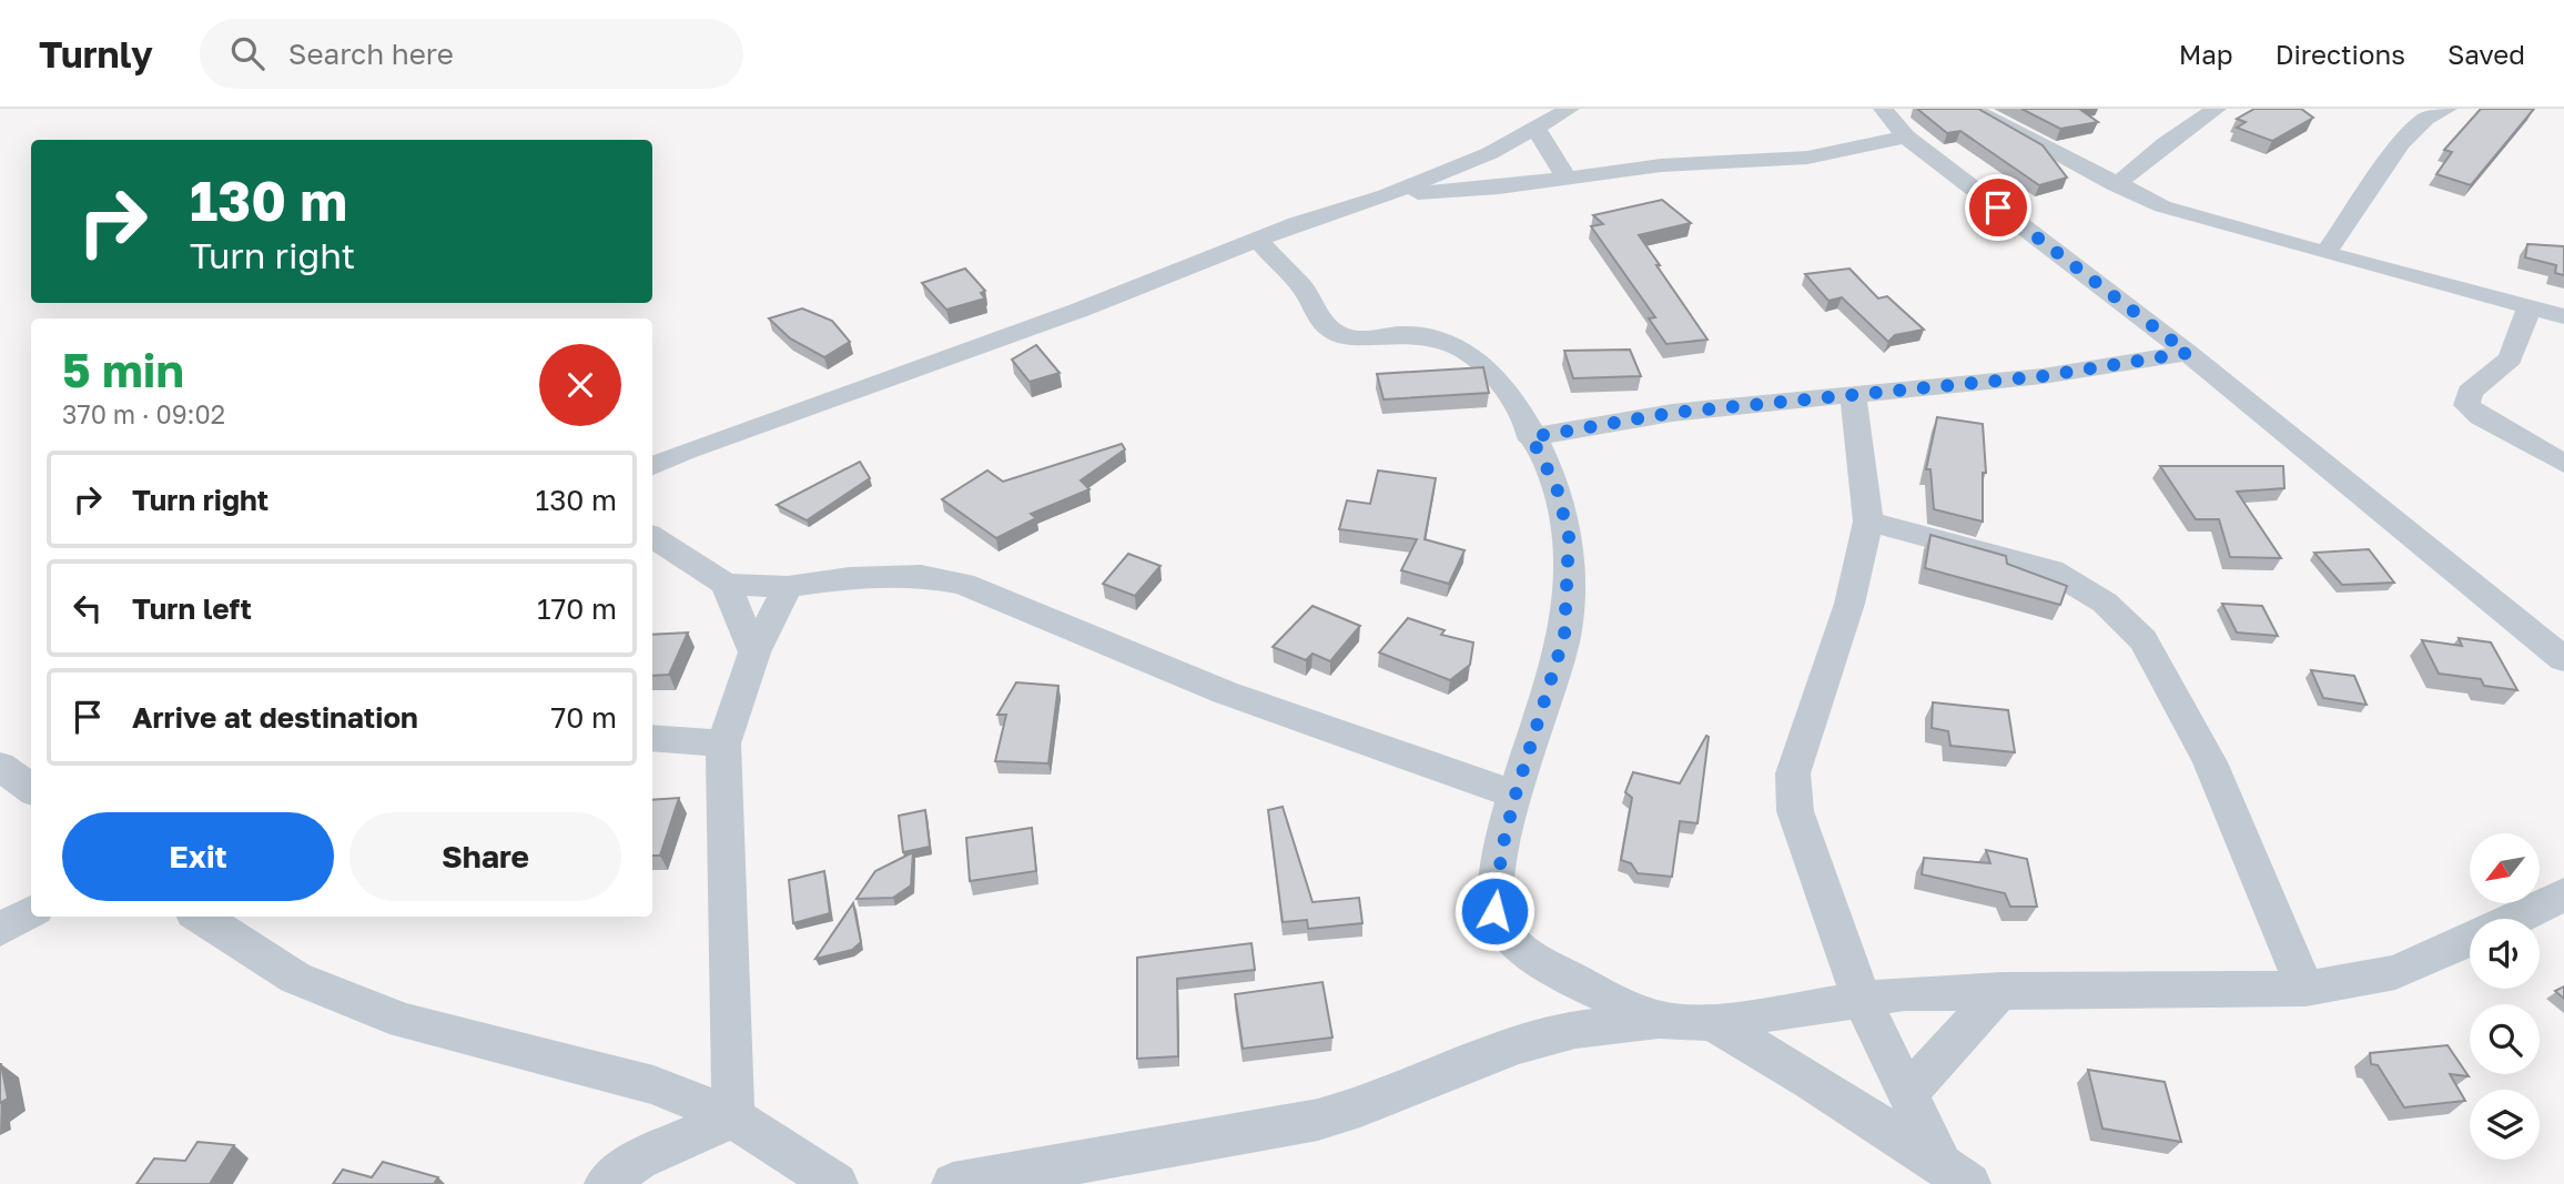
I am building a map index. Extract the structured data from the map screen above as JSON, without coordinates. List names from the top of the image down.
{
  "north": "bottom left",
  "page": {
    "header": "Turnly",
    "search": "Search here",
    "nav": ["Map", "Directions", "Saved"],
    "turn": ["130 m", "Turn right"],
    "heading": ["5 min", "370 m · 09:02"],
    "list": [
      {
        "name": "Turn right",
        "value": "130 m"
      },
      {
        "name": "Turn left",
        "value": "170 m"
      },
      {
        "name": "Arrive at destination",
        "value": "70 m"
      }
    ],
    "buttons": ["Exit", "Share"]
  }
}
